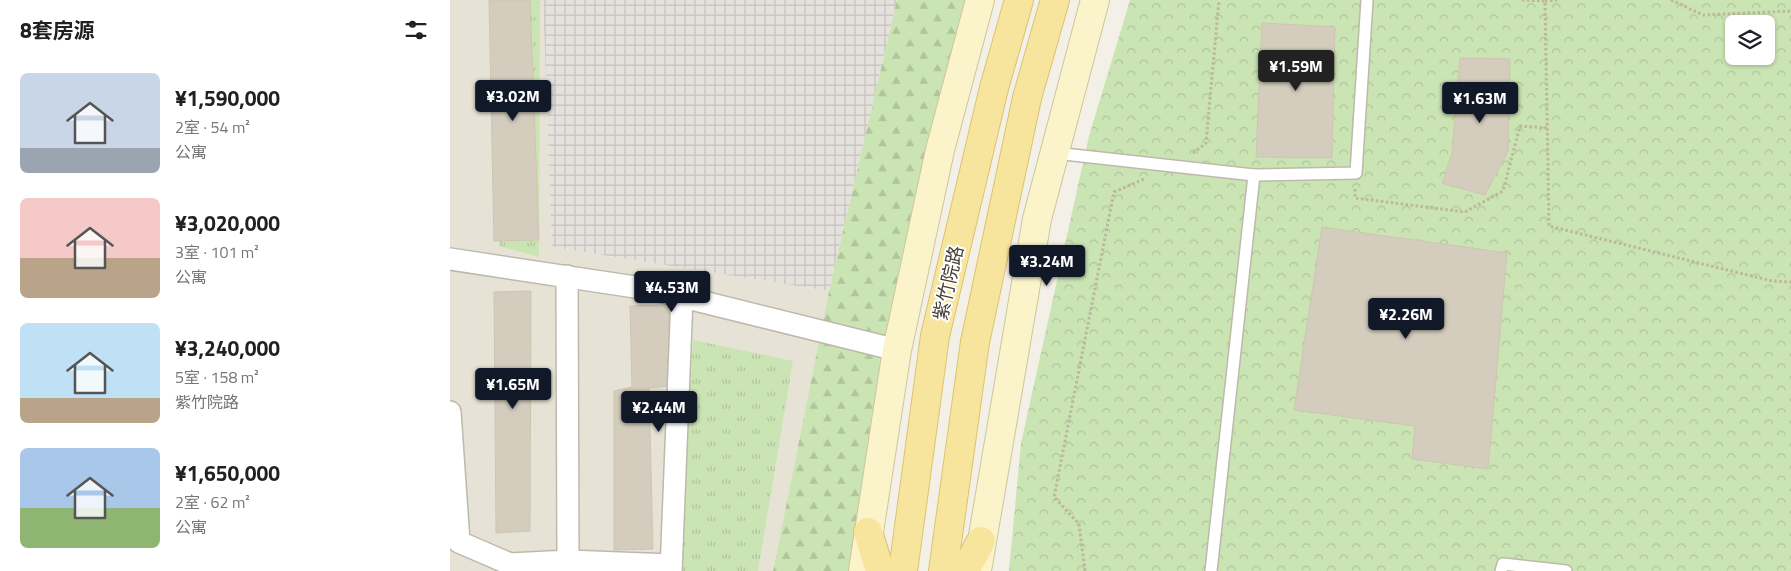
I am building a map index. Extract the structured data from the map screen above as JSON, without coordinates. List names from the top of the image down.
{
  "streets": {
    "main road": ["紫竹院路"]
  },
  "page": {
    "heading": "8套房源",
    "price": [
      "¥1.59M",
      "¥3.02M",
      "¥1.63M",
      "¥3.24M",
      "¥4.53M",
      "¥2.26M",
      "¥1.65M",
      "¥2.44M"
    ],
    "list": [
      {
        "name": "¥1,590,000",
        "note": "2室 · 54 m² · 公寓"
      },
      {
        "name": "¥3,020,000",
        "note": "3室 · 101 m² · 公寓"
      },
      {
        "name": "¥3,240,000",
        "note": "5室 · 158 m² · 紫竹院路"
      },
      {
        "name": "¥1,650,000",
        "note": "2室 · 62 m² · 公寓"
      }
    ]
  }
}
